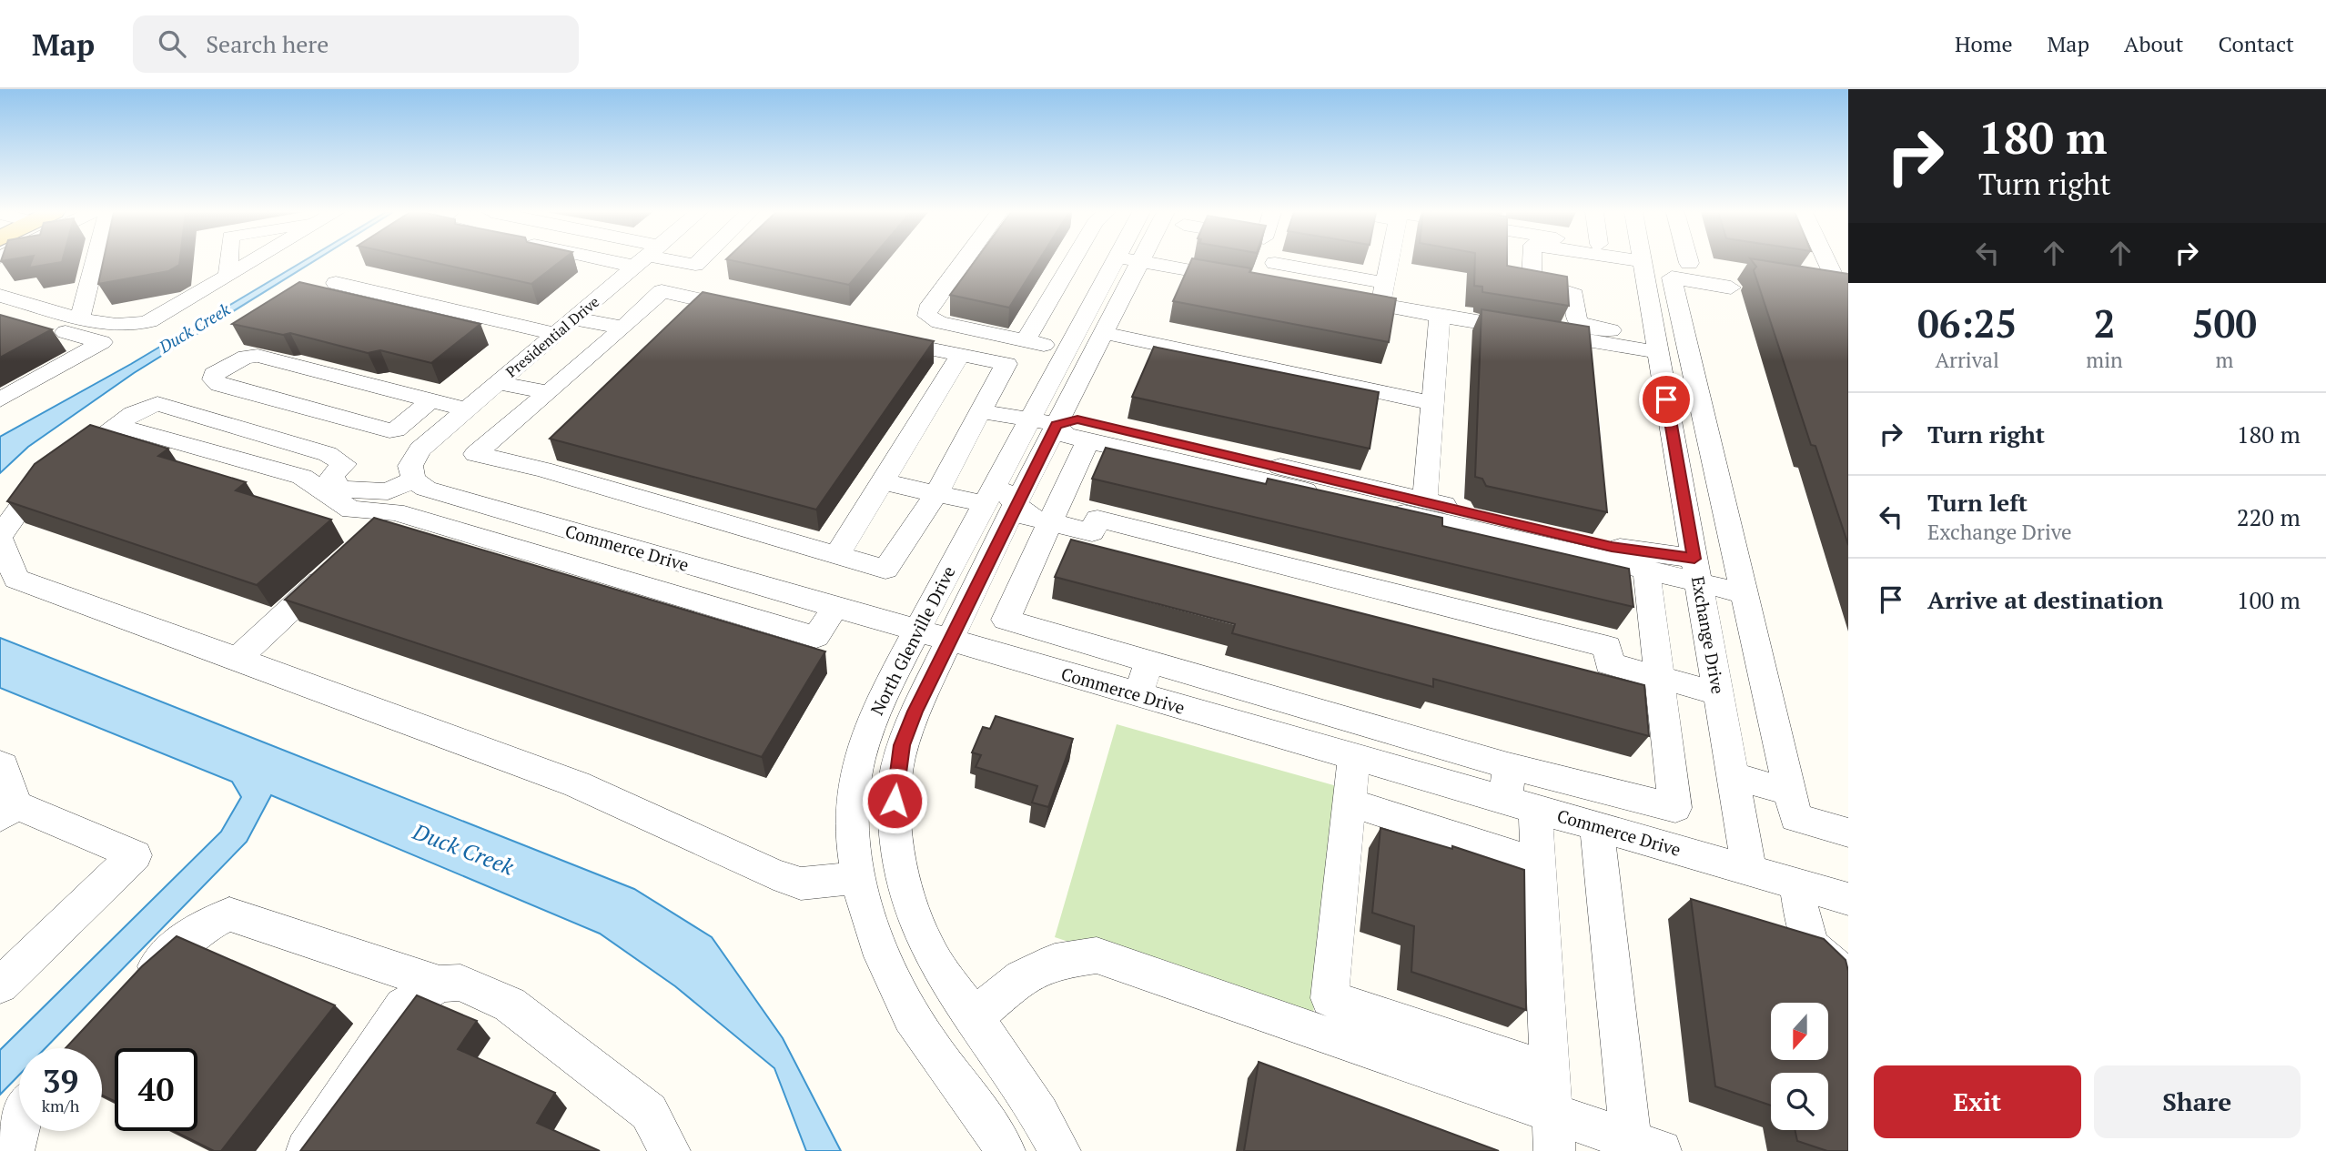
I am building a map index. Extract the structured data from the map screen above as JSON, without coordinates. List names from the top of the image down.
{
  "streets": {
    "street": [
      "Presidential Drive",
      "Commerce Drive",
      "Exchange Drive",
      "North Glenville Drive"
    ]
  },
  "crossings": [
    ["Presidential Drive", "Commerce Drive"],
    ["Commerce Drive", "Exchange Drive"],
    ["Commerce Drive", "North Glenville Drive"]
  ],
  "water": ["Duck Creek"],
  "north": "bottom",
  "page": {
    "header": "Map",
    "search": "Search here",
    "nav": [
      "Home",
      "Map",
      "About",
      "Contact"
    ],
    "turn": ["180 m", "Turn right"],
    "eta": [
      "06:25",
      "Arrival",
      "2",
      "min",
      "500",
      "m"
    ],
    "list": [
      {
        "name": "Turn right",
        "value": "180 m"
      },
      {
        "name": "Turn left",
        "note": "Exchange Drive",
        "value": "220 m"
      },
      {
        "name": "Arrive at destination",
        "value": "100 m"
      }
    ],
    "speed": "39 km/h",
    "limit": "40",
    "buttons": ["Exit", "Share"]
  }
}
